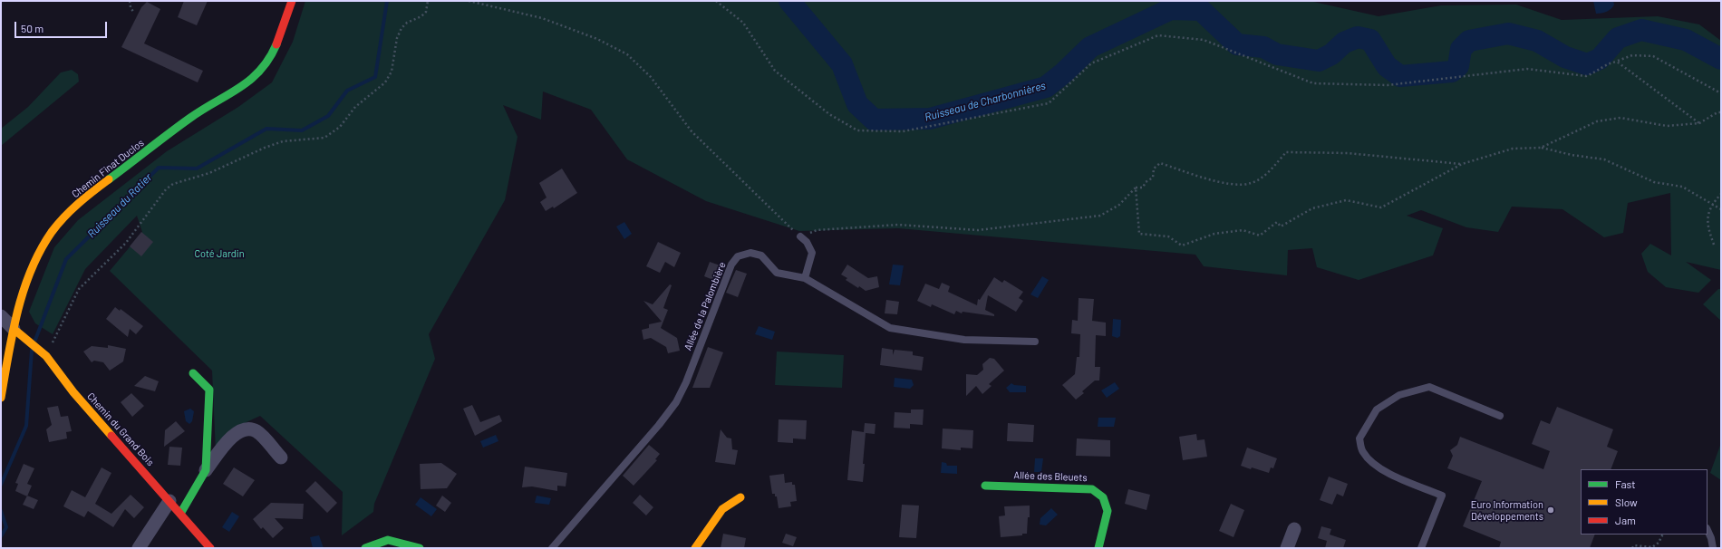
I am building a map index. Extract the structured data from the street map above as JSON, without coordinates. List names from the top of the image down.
{
  "streets": {
    "street": ["Chemin Finat Duclos", "Chemin du Grand Bois", "Allée des Bleuets"],
    "lane": ["Allée de la Palombière"]
  },
  "crossings": [
    ["Chemin Finat Duclos", "Chemin du Grand Bois"]
  ],
  "water": ["Ruisseau de Charbonnières", "Ruisseau du Ratier"],
  "parks": ["Coté Jardin"],
  "places": ["Euro Information Développements"],
  "legend": ["Fast", "Slow", "Jam"],
  "scale_bar": "50 m"
}
